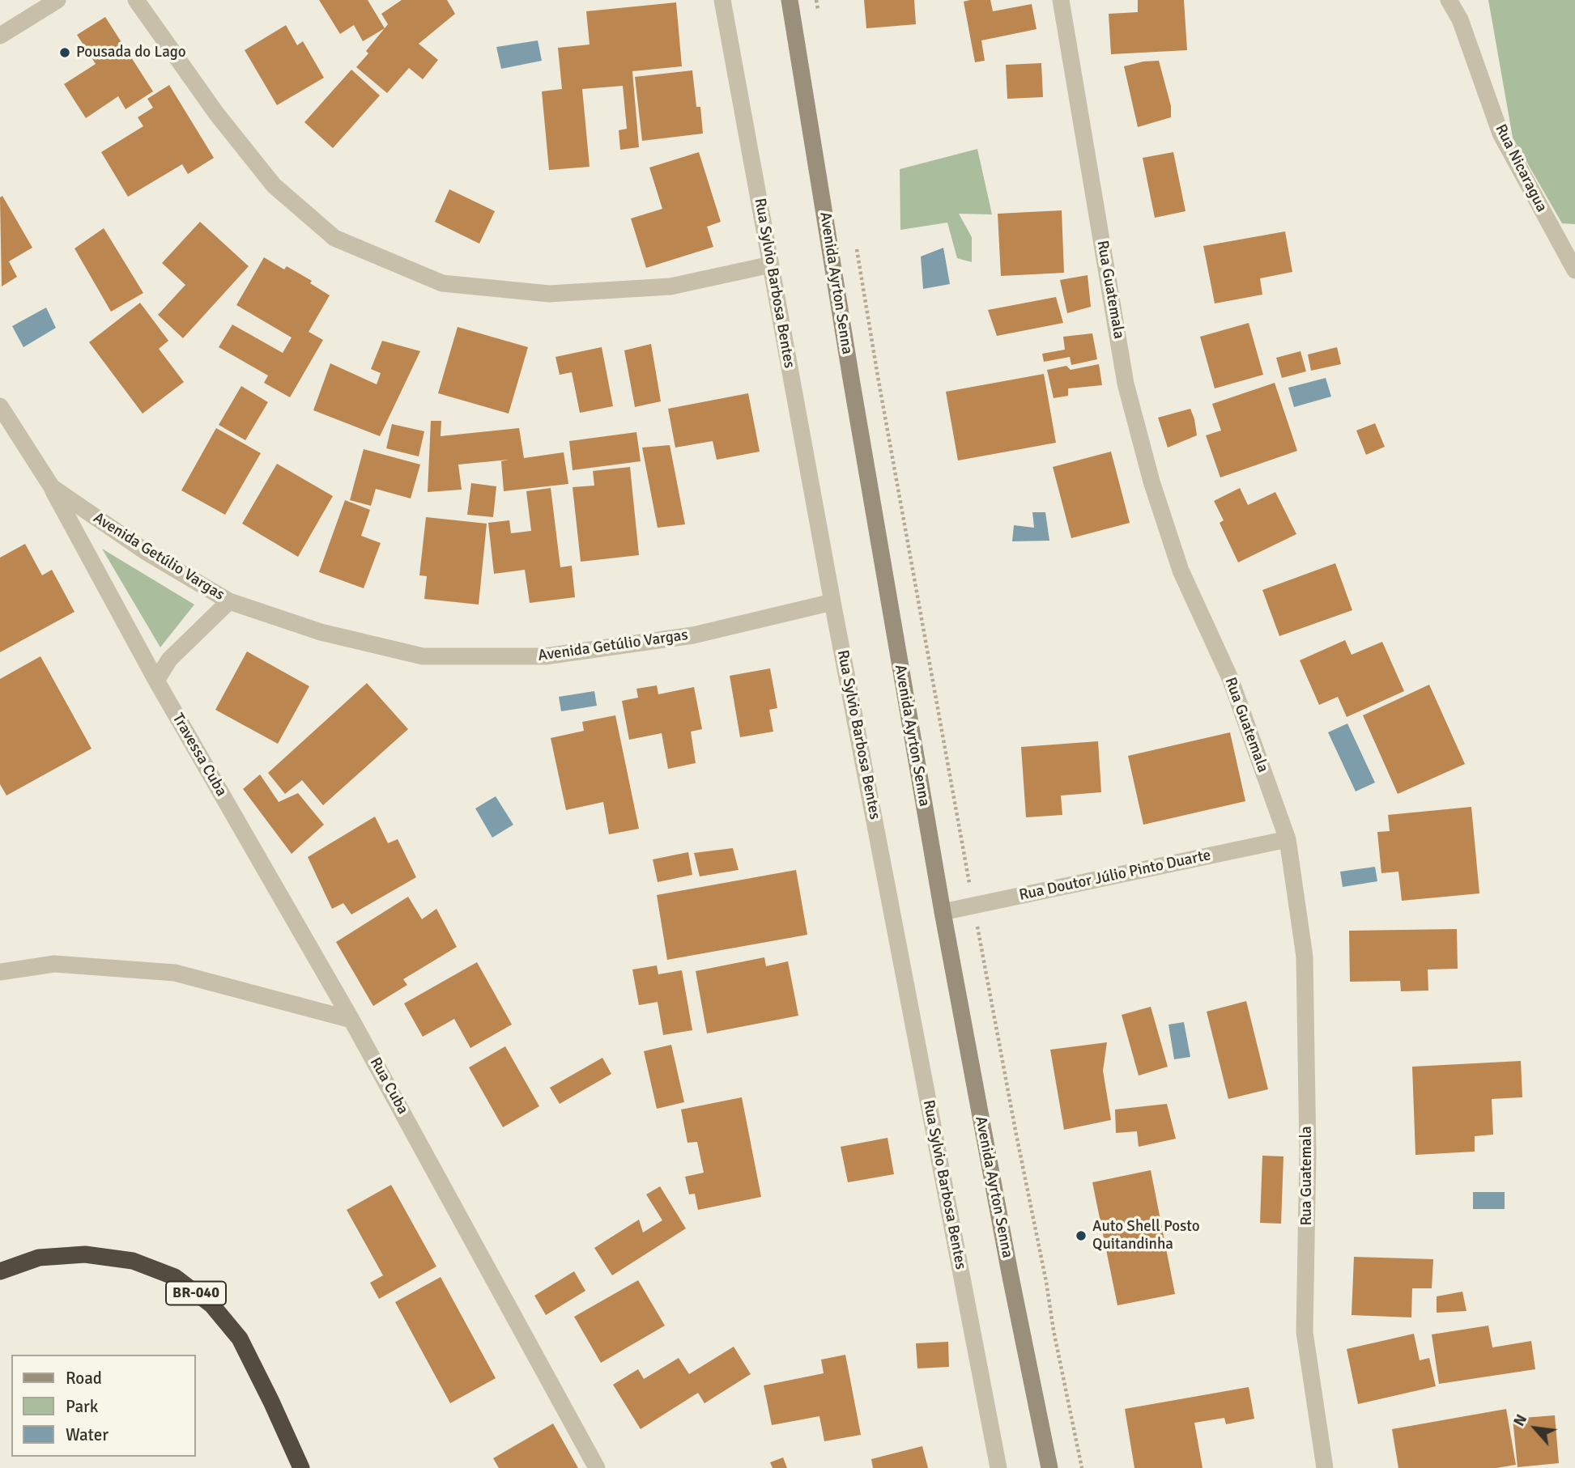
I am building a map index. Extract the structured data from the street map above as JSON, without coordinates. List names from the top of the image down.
{
  "streets": {
    "highway": ["BR-040"],
    "main road": ["Avenida Ayrton Senna"],
    "street": [
      "Rua Nicaragua",
      "Rua Sylvio Barbosa Bentes",
      "Rua Guatemala",
      "Avenida Getúlio Vargas",
      "Travessa Cuba",
      "Rua Doutor Júlio Pinto Duarte",
      "Rua Cuba"
    ]
  },
  "crossings": [
    ["Rua Sylvio Barbosa Bentes", "Avenida Getúlio Vargas"],
    ["Avenida Ayrton Senna", "Rua Doutor Júlio Pinto Duarte"],
    ["Rua Guatemala", "Rua Doutor Júlio Pinto Duarte"],
    ["Avenida Getúlio Vargas", "Travessa Cuba"],
    ["Travessa Cuba", "Rua Cuba"]
  ],
  "places": ["Pousada do Lago", "Auto Shell Posto Quitandinha"],
  "legend": ["Road", "Park", "Water"],
  "north": "top left"
}
